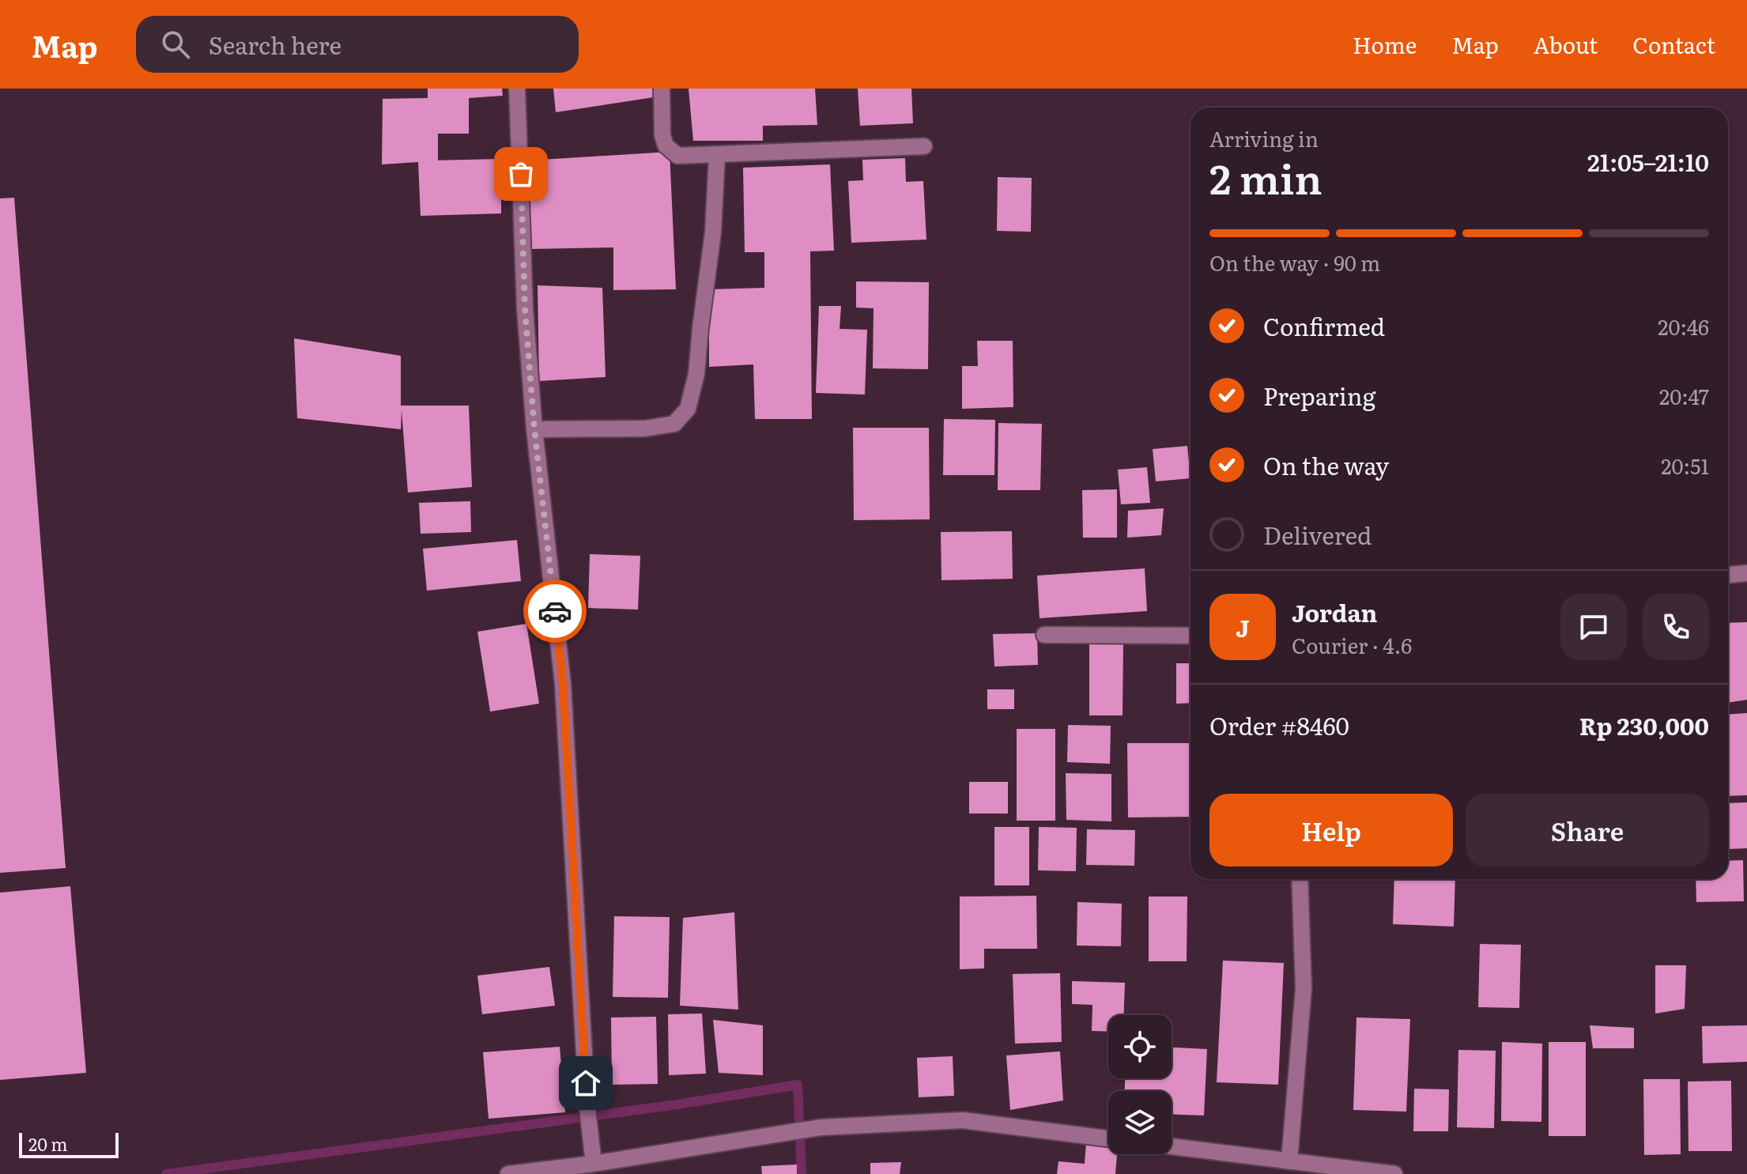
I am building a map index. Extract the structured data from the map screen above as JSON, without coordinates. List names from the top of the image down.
{
  "scale_bar": "20 m",
  "page": {
    "header": "Map",
    "search": "Search here",
    "nav": [
      "Home",
      "Map",
      "About",
      "Contact"
    ],
    "heading": ["2 min", "Arriving in", "21:05–21:10"],
    "panel": [
      "Jordan",
      "Courier · 4.6",
      "Order #8460",
      "Rp 230,000"
    ],
    "bar": "On the way · 90 m",
    "list": [
      ["Confirmed", "20:46"],
      ["Preparing", "20:47"],
      ["On the way", "20:51"],
      "Delivered"
    ],
    "round": "J",
    "buttons": ["Help", "Share"],
    "scale": "20 m"
  }
}
